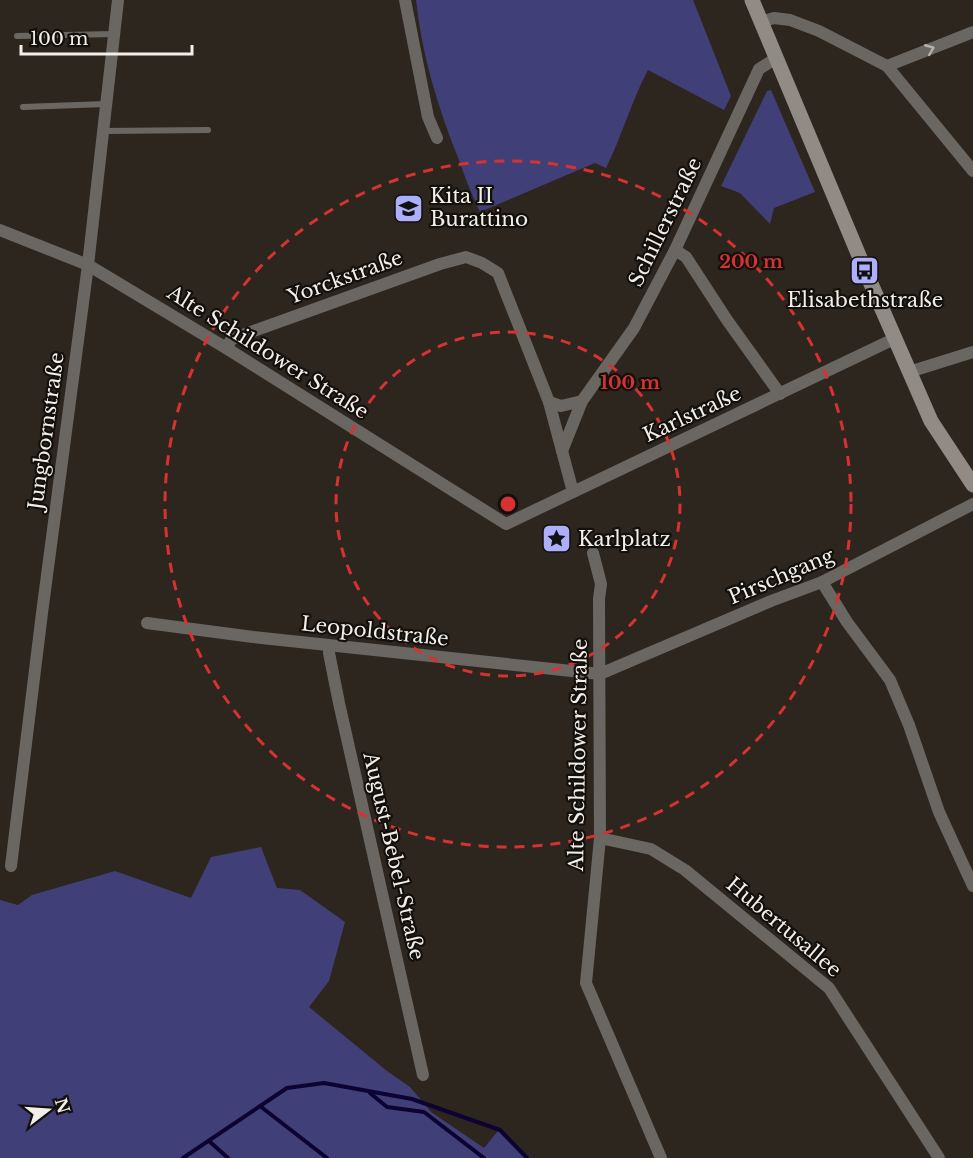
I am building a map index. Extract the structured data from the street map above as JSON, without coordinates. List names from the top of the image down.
{
  "streets": {
    "street": [
      "Schillerstraße",
      "Yorckstraße",
      "Alte Schildower Straße",
      "Karlstraße",
      "Jungbornstraße",
      "Pirschgang",
      "Leopoldstraße",
      "August-Bebel-Straße",
      "Hubertusallee"
    ]
  },
  "crossings": [
    ["Yorckstraße", "Alte Schildower Straße"],
    ["Alte Schildower Straße", "Karlstraße"],
    ["Alte Schildower Straße", "Jungbornstraße"],
    ["Alte Schildower Straße", "Pirschgang"],
    ["Alte Schildower Straße", "Leopoldstraße"],
    ["Alte Schildower Straße", "Hubertusallee"],
    ["Pirschgang", "Leopoldstraße"],
    ["Leopoldstraße", "August-Bebel-Straße"]
  ],
  "places": {
    "school or university": ["Kita II Burattino"],
    "bus stop": ["Elisabethstraße"],
    "place": ["Karlplatz"]
  },
  "scale_bar": "100 m",
  "north": "right",
  "rings": ["200 m", "100 m"]
}
